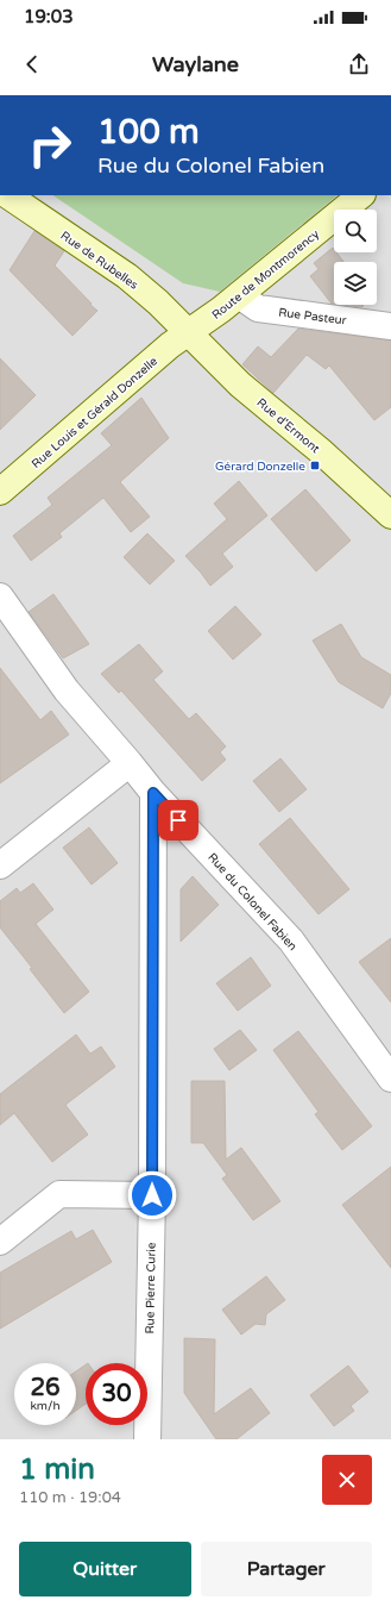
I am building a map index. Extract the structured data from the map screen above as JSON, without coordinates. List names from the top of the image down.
{
  "streets": {
    "street": [
      "Rue de Rubelles",
      "Route de Montmorency",
      "Rue Pasteur",
      "Rue Louis et Gérald Donzelle",
      "Rue d'Ermont",
      "Rue du Colonel Fabien",
      "Rue Pierre Curie"
    ]
  },
  "crossings": [
    ["Rue de Rubelles", "Route de Montmorency"],
    ["Rue de Rubelles", "Rue Louis et Gérald Donzelle"],
    ["Rue de Rubelles", "Rue d'Ermont"],
    ["Route de Montmorency", "Rue Pasteur"],
    ["Route de Montmorency", "Rue Louis et Gérald Donzelle"],
    ["Route de Montmorency", "Rue d'Ermont"],
    ["Rue Louis et Gérald Donzelle", "Rue d'Ermont"],
    ["Rue du Colonel Fabien", "Rue Pierre Curie"]
  ],
  "places": {
    "transit": ["Gérard Donzelle"]
  },
  "page": {
    "status": "19:03",
    "header": "Waylane",
    "turn": ["100 m", "Rue du Colonel Fabien"],
    "speed": "26 km/h",
    "limit": "30",
    "heading": ["1 min", "110 m · 19:04"],
    "buttons": ["Quitter", "Partager"]
  }
}
